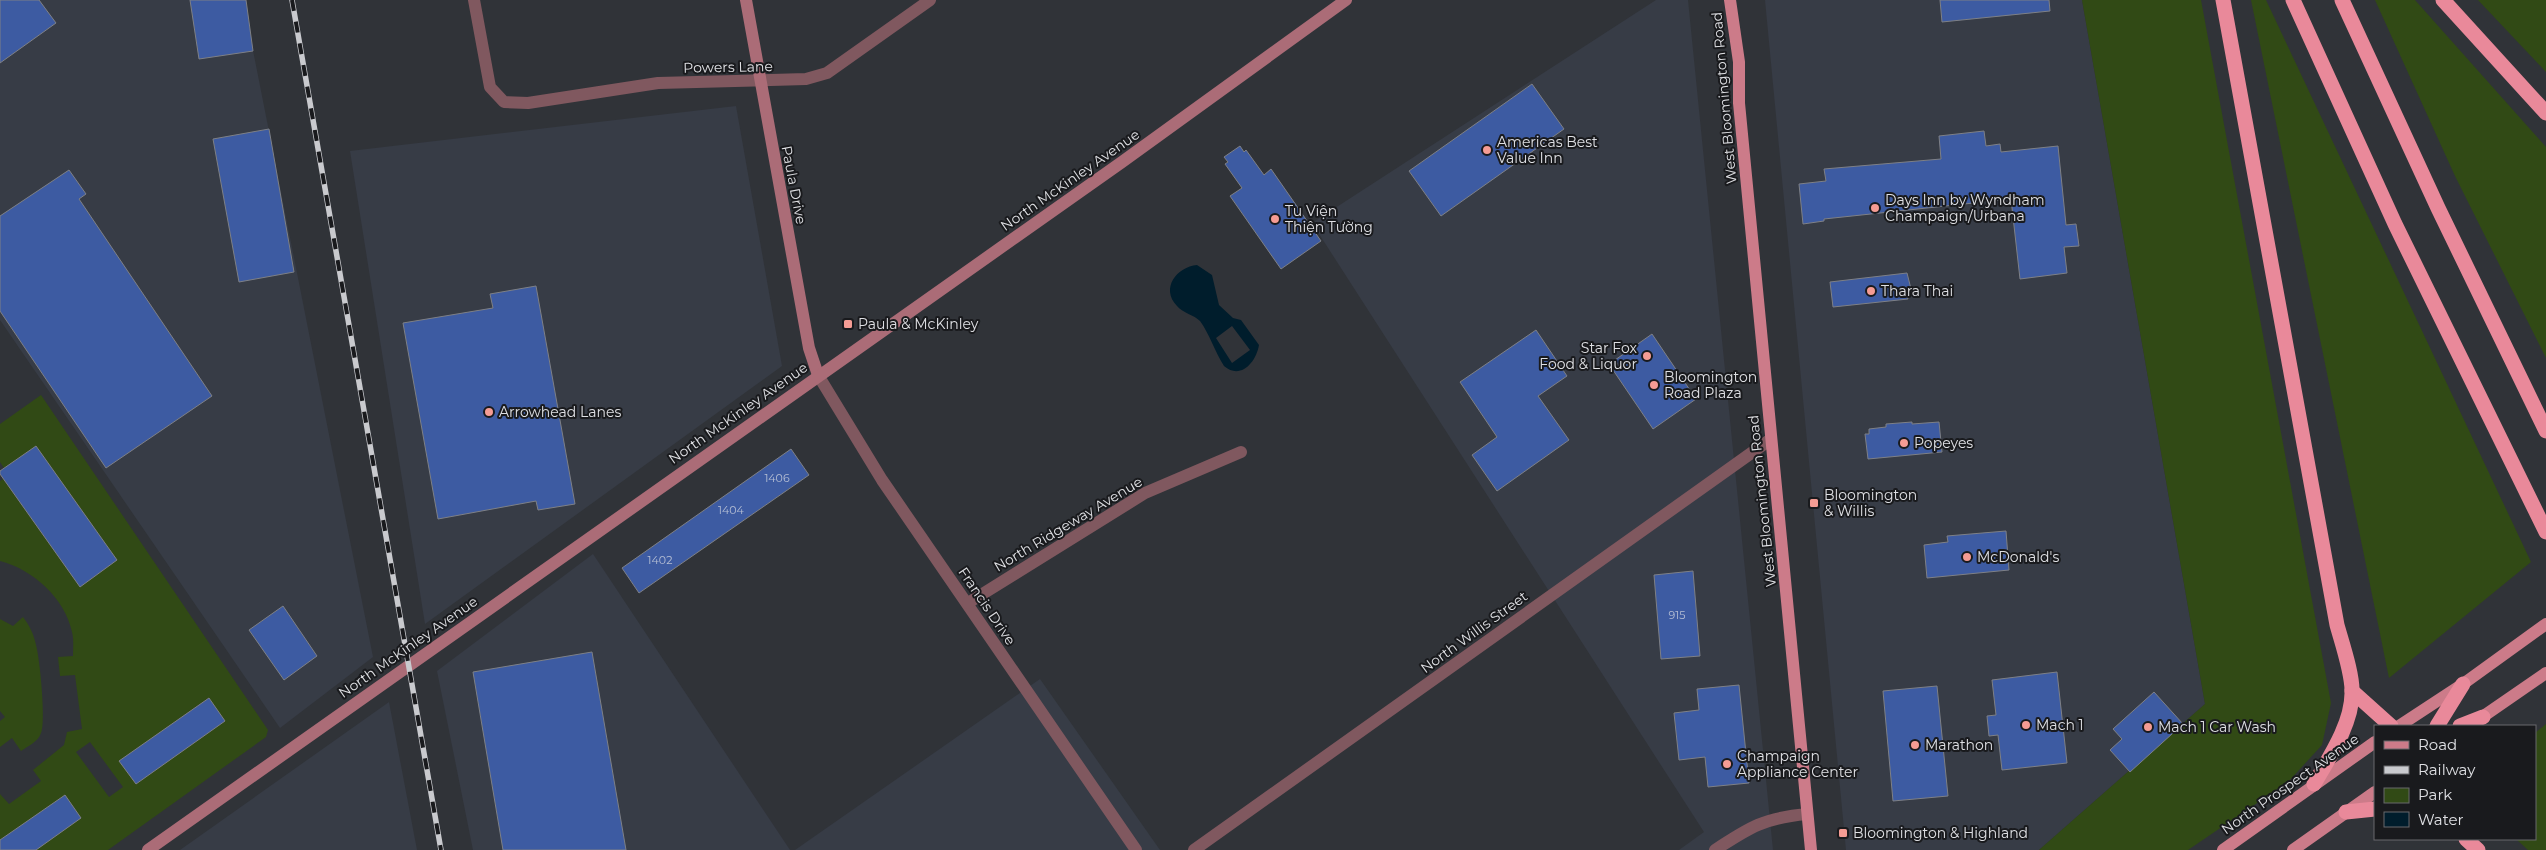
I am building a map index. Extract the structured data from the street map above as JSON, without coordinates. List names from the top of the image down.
{
  "streets": {
    "main road": ["West Bloomington Road", "North Prospect Avenue"],
    "street": [
      "Powers Lane",
      "North McKinley Avenue",
      "Paula Drive",
      "North Ridgeway Avenue",
      "Francis Drive",
      "North Willis Street"
    ]
  },
  "crossings": [
    ["Powers Lane", "Paula Drive"],
    ["West Bloomington Road", "North Willis Street"],
    ["North McKinley Avenue", "Paula Drive"],
    ["North McKinley Avenue", "Francis Drive"],
    ["Paula Drive", "Francis Drive"],
    ["North Ridgeway Avenue", "Francis Drive"]
  ],
  "places": {
    "other": [
      "Americas Best Value Inn",
      "Days Inn by Wyndham Champaign/Urbana",
      "Tu Viện Thiện Tường",
      "Thara Thai",
      "Star Fox Food & Liquor",
      "Bloomington Road Plaza",
      "Arrowhead Lanes",
      "Popeyes",
      "McDonald's",
      "Mach 1",
      "Mach 1 Car Wash",
      "Marathon",
      "Champaign Appliance Center"
    ],
    "transit": ["Paula & McKinley", "Bloomington & Willis", "Bloomington & Highland"]
  },
  "house_numbers": [
    "1406",
    "1404",
    "1402",
    "915"
  ],
  "legend": [
    "Road",
    "Railway",
    "Park",
    "Water"
  ]
}
